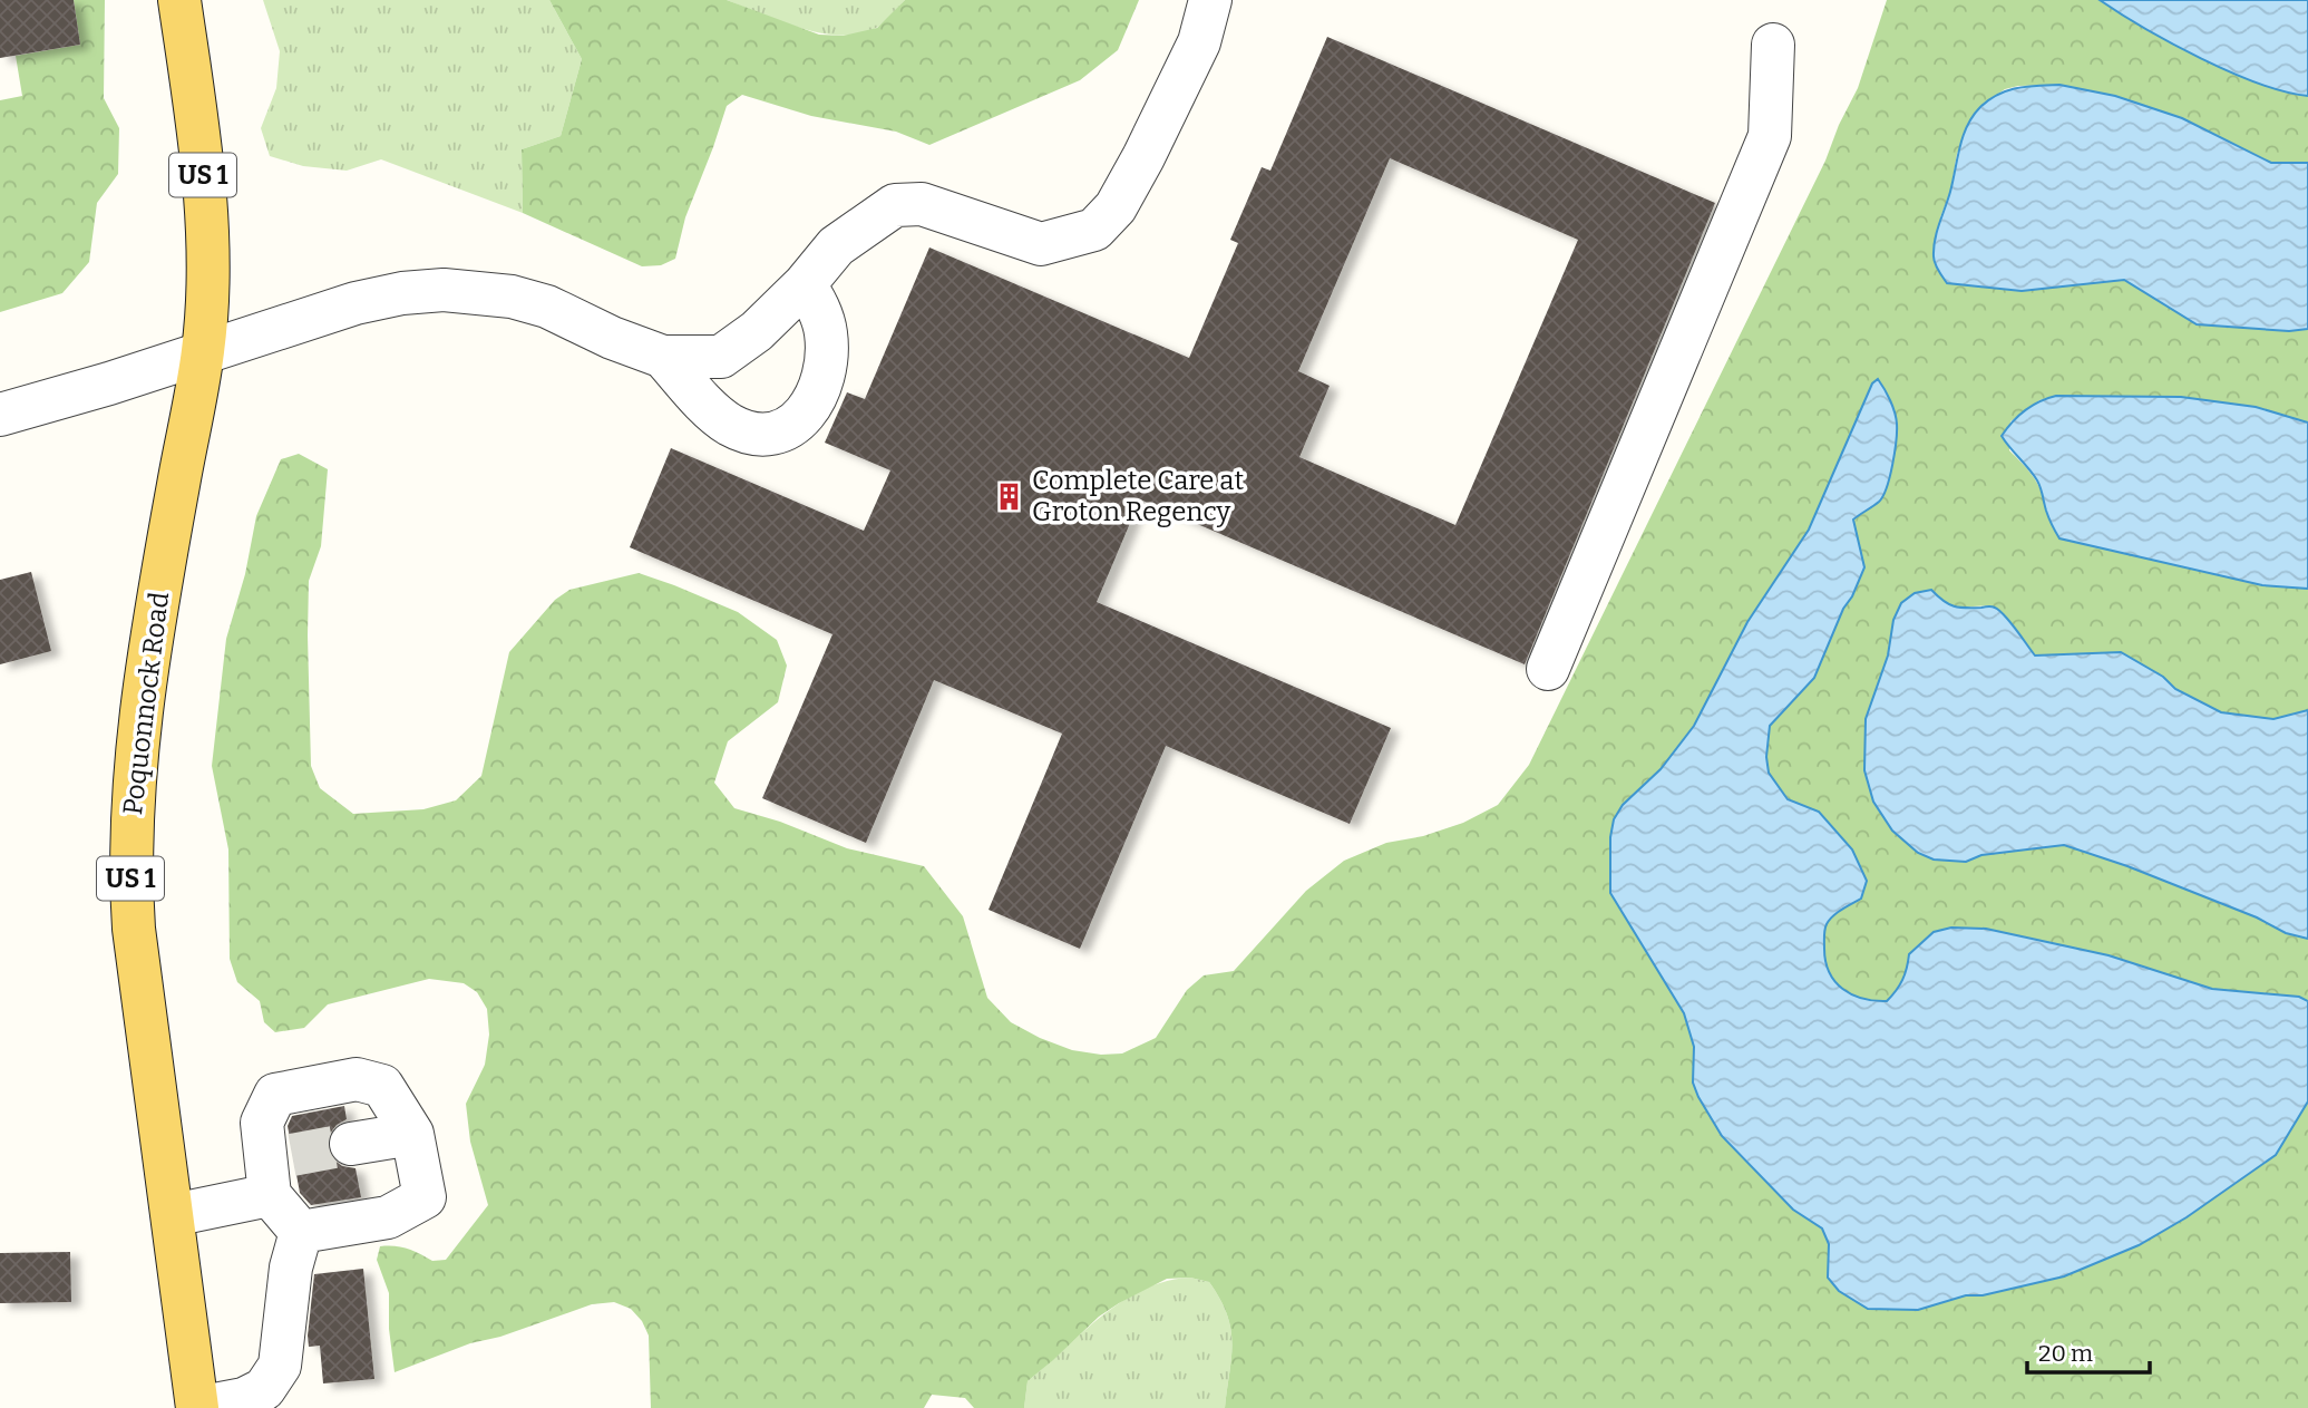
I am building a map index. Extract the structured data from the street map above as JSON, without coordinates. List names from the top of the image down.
{
  "streets": {
    "main road": ["US 1", "Poquonnock Road"]
  },
  "places": {
    "building": ["Complete Care at Groton Regency"]
  },
  "scale_bar": "20 m"
}
